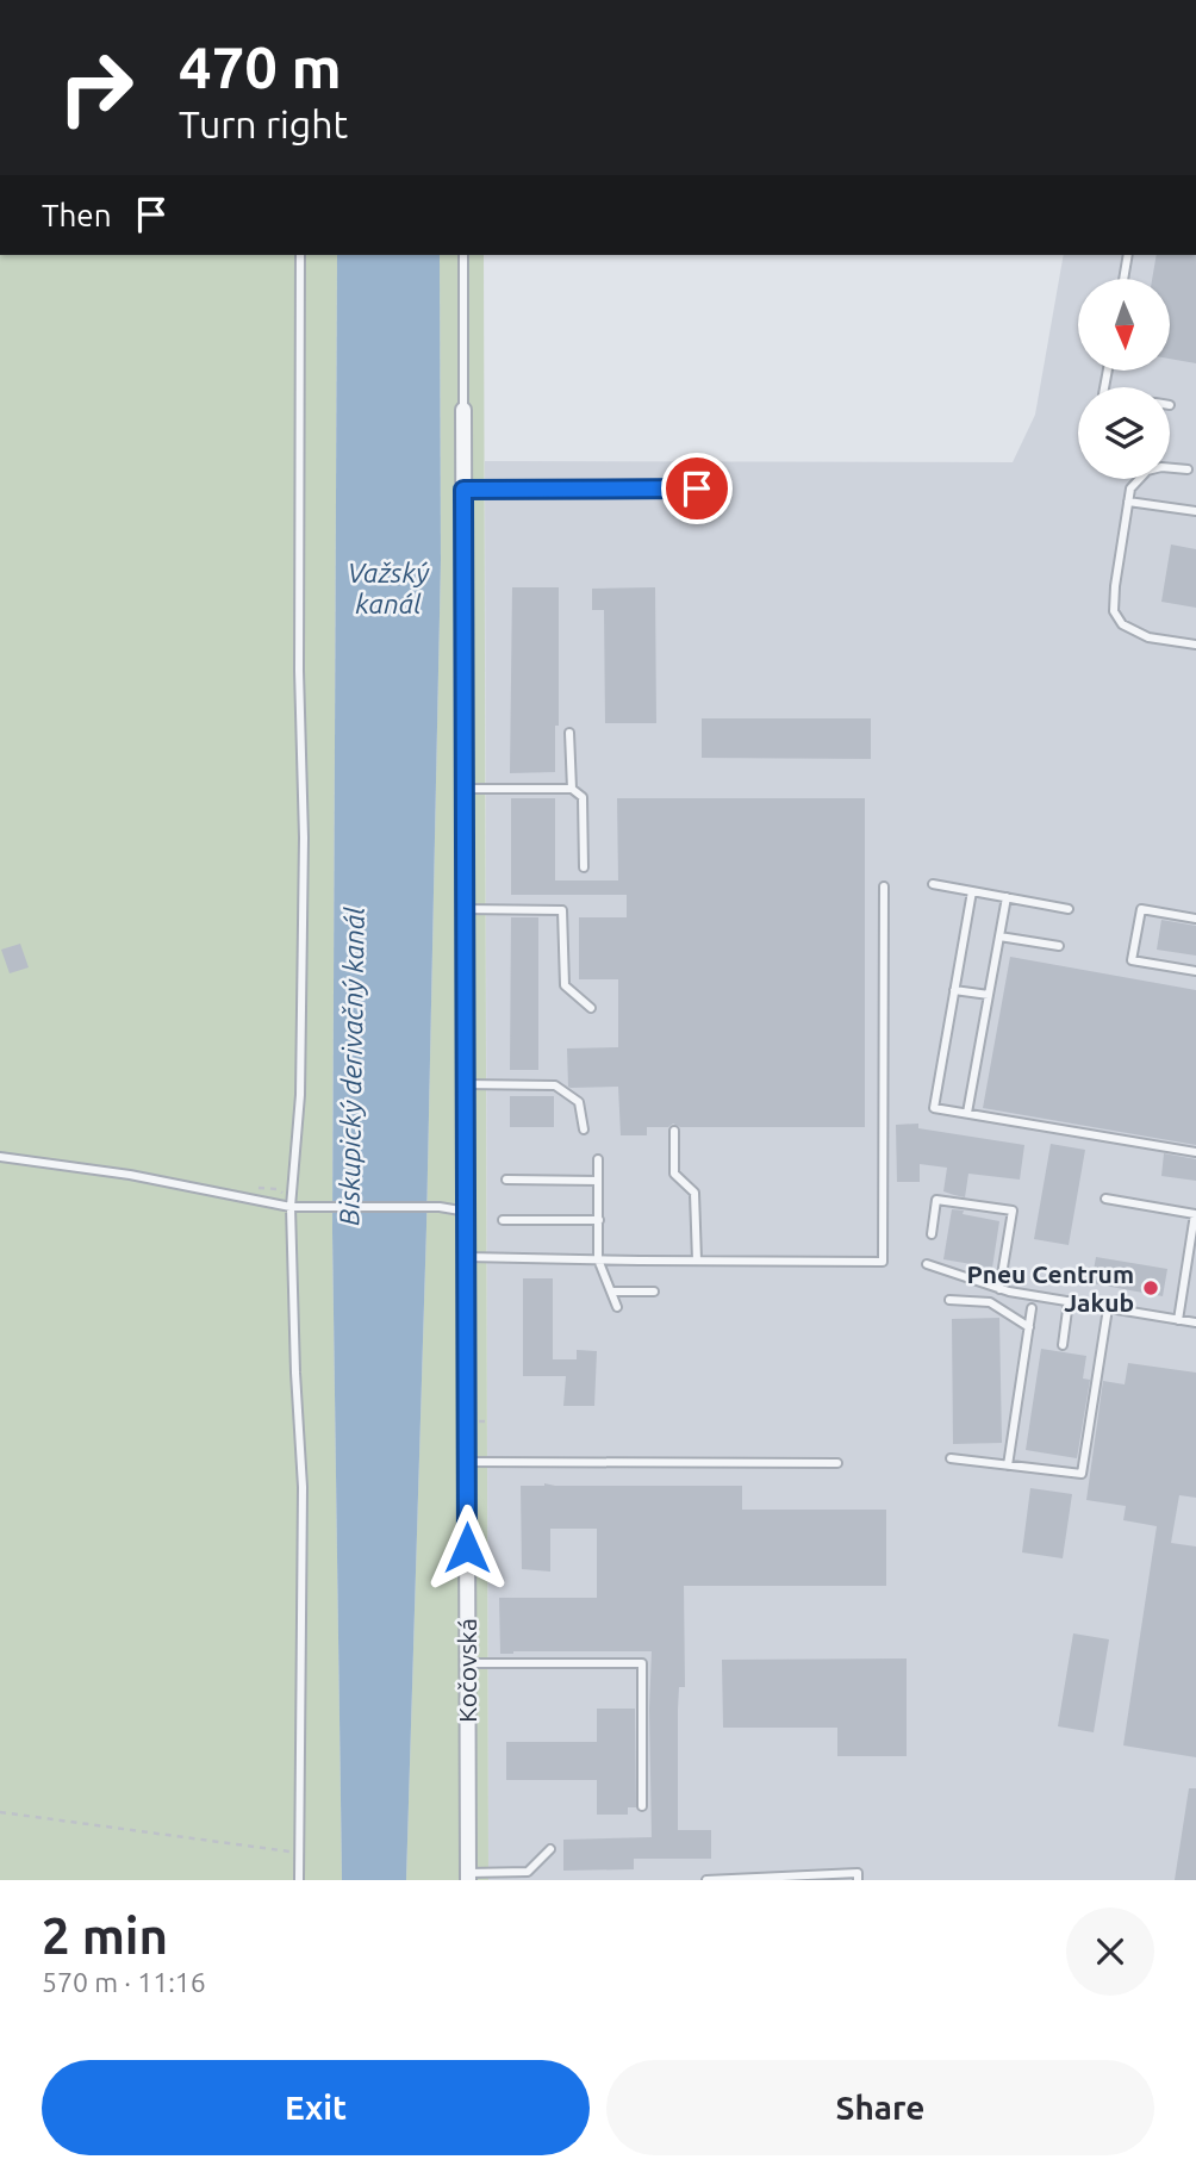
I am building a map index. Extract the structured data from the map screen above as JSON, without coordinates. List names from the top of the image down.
{
  "streets": {
    "street": ["Kočovská"]
  },
  "water": ["Važský kanál", "Biskupický derivačný kanál"],
  "places": ["Pneu Centrum Jakub"],
  "north": "bottom",
  "page": {
    "turn": ["470 m", "Turn right"],
    "then": "Then",
    "heading": ["2 min", "570 m · 11:16"],
    "buttons": ["Exit", "Share"]
  }
}
